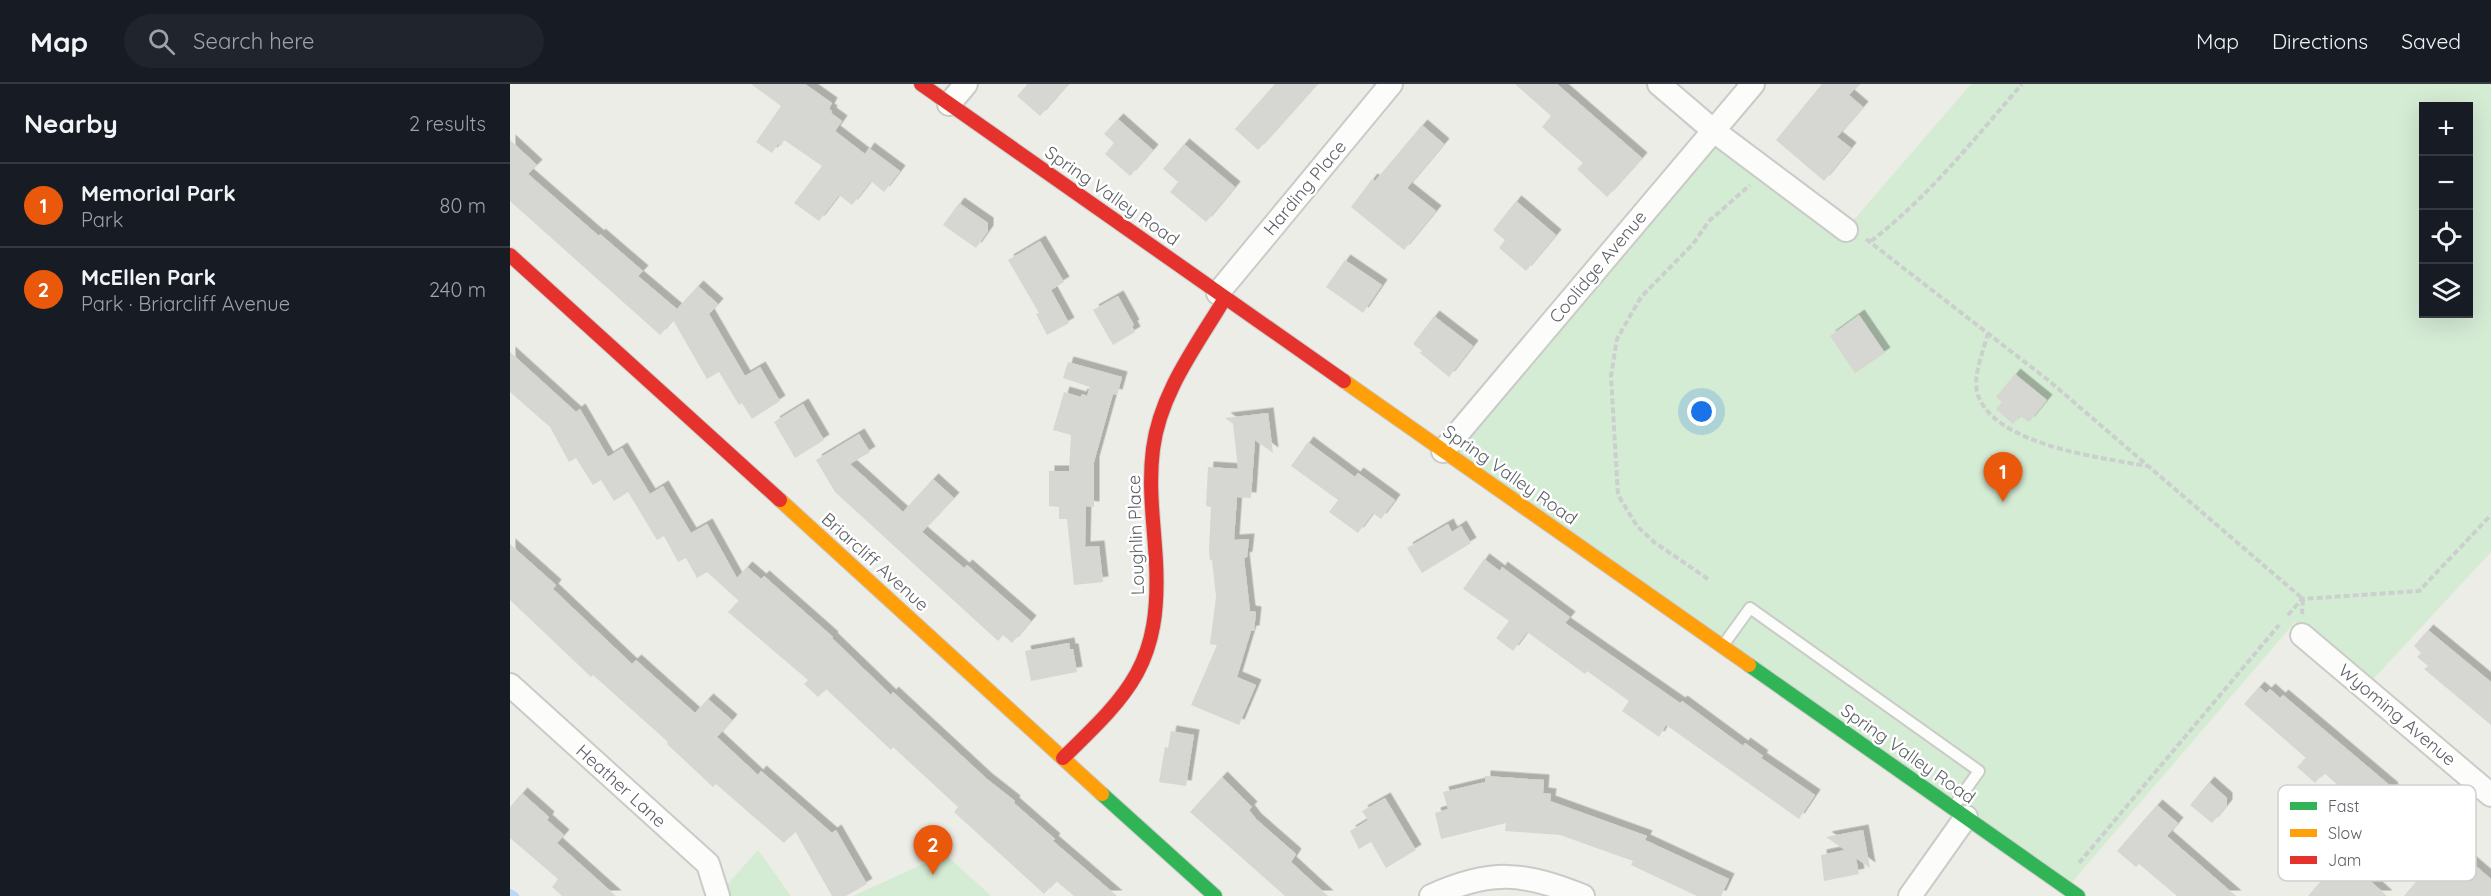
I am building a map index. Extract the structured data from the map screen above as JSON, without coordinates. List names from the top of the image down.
{
  "streets": {
    "street": [
      "Harding Place",
      "Spring Valley Road",
      "Coolidge Avenue",
      "Loughlin Place",
      "Briarcliff Avenue",
      "Wyoming Avenue",
      "Heather Lane"
    ]
  },
  "crossings": [
    ["Harding Place", "Spring Valley Road"],
    ["Harding Place", "Loughlin Place"],
    ["Spring Valley Road", "Coolidge Avenue"],
    ["Spring Valley Road", "Loughlin Place"],
    ["Loughlin Place", "Briarcliff Avenue"]
  ],
  "legend": ["Fast", "Slow", "Jam"],
  "page": {
    "header": "Map",
    "search": "Search here",
    "nav": ["Map", "Directions", "Saved"],
    "heading": ["Nearby", "2 results"],
    "map_buttons": ["+", "−"],
    "list": [
      {
        "mark": "1",
        "name": "Memorial Park",
        "note": "Park",
        "value": "80 m"
      },
      {
        "mark": "2",
        "name": "McEllen Park",
        "note": "Park · Briarcliff Avenue",
        "value": "240 m"
      }
    ],
    "pins": ["1", "2"]
  }
}
